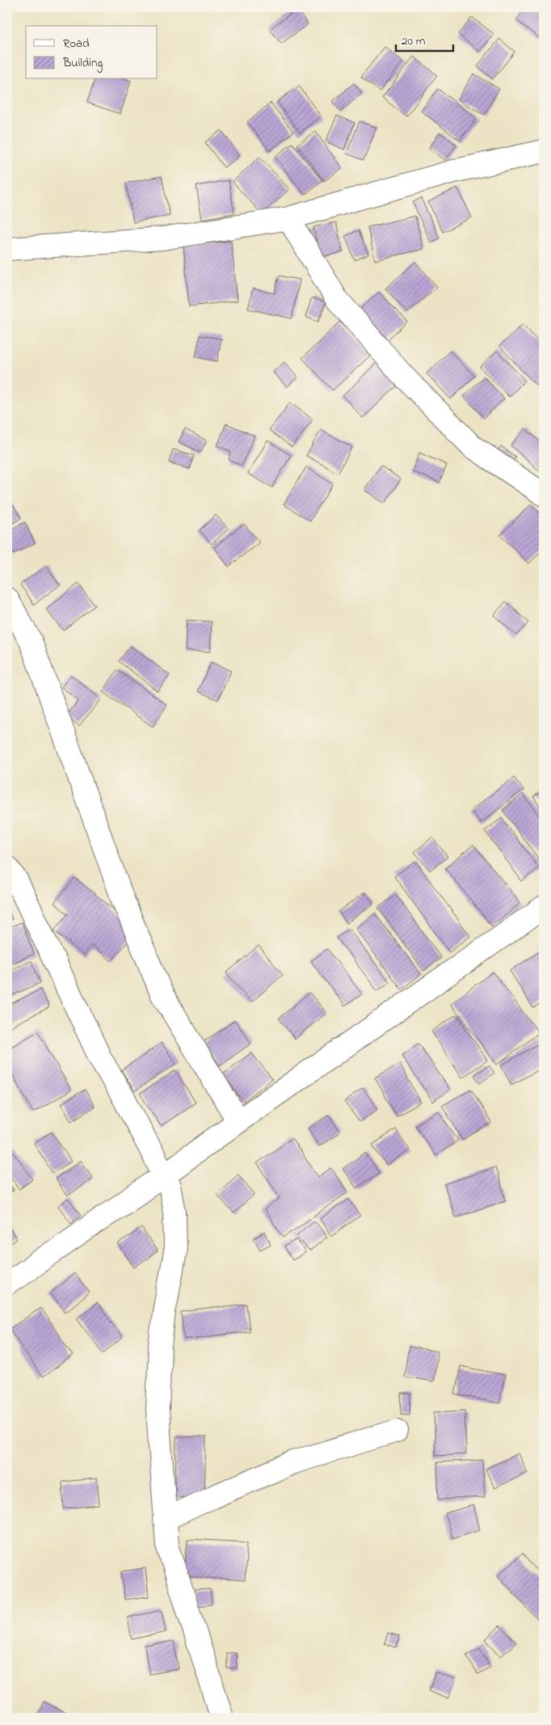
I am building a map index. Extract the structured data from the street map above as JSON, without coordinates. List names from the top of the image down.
{
  "legend": ["Road", "Building"],
  "scale_bar": "20 m"
}
